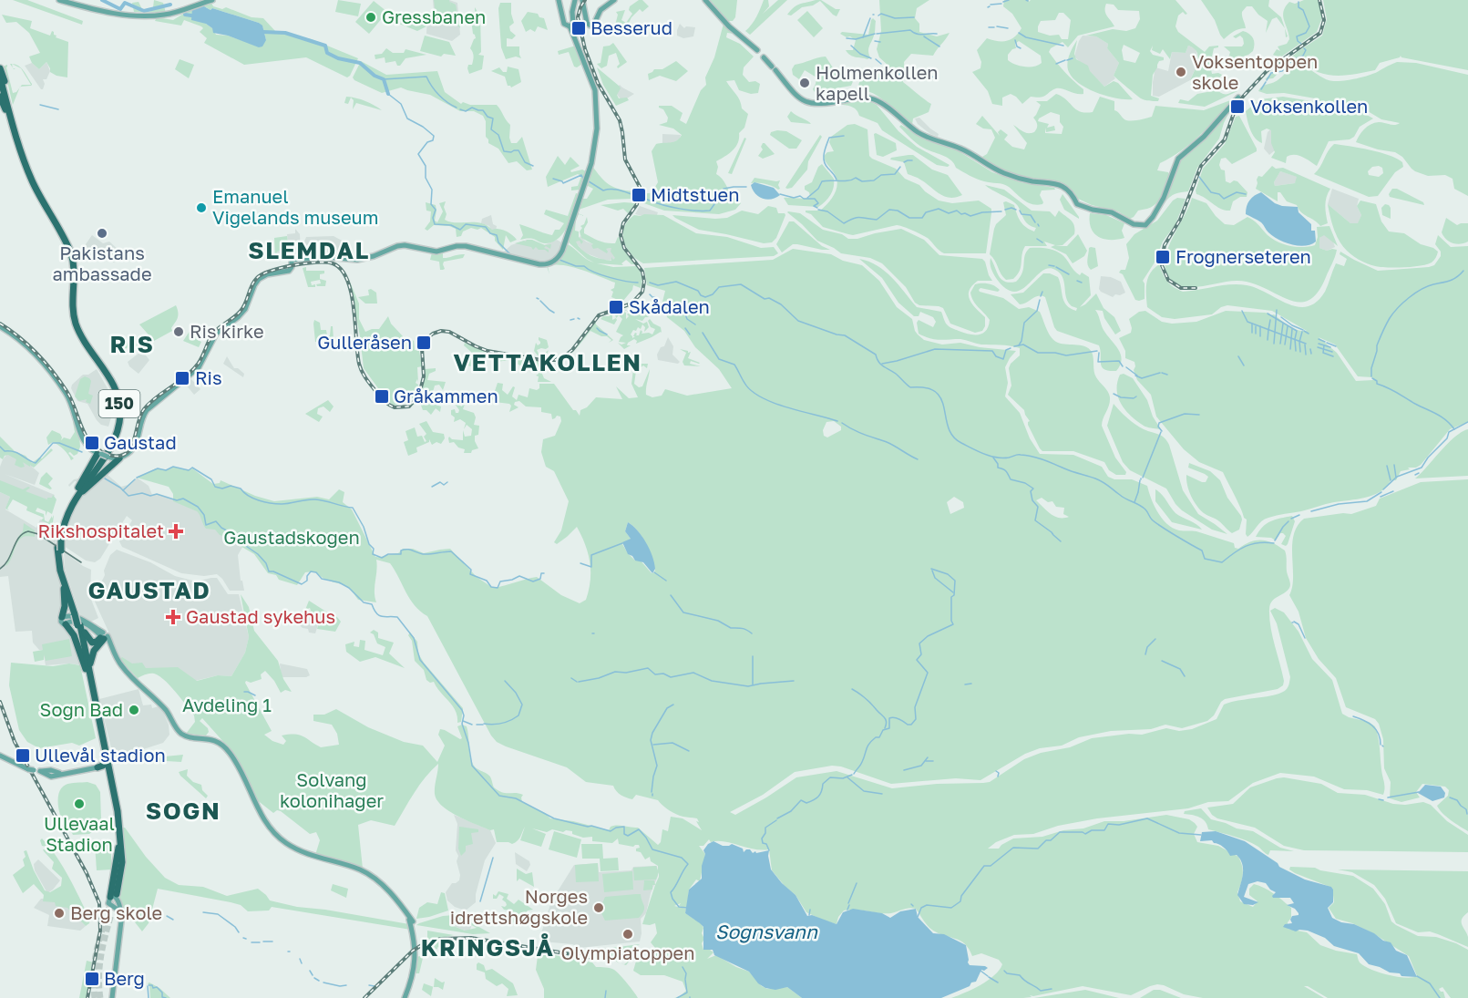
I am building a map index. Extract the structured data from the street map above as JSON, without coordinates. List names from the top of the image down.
{
  "streets": {
    "highway": ["150"]
  },
  "districts": [
    "SLEMDAL",
    "RIS",
    "VETTAKOLLEN",
    "GAUSTAD",
    "SOGN",
    "KRINGSJÅ"
  ],
  "water": ["Sognsvann"],
  "parks": ["Gaustadskogen", "Avdeling 1", "Solvang kolonihager"],
  "places": {
    "other": [
      "Gressbanen",
      "Voksentoppen skole",
      "Holmenkollen kapell",
      "Emanuel Vigelands museum",
      "Pakistans ambassade",
      "Ris kirke",
      "Sogn Bad",
      "Ullevaal Stadion",
      "Norges idrettshøgskole",
      "Berg skole",
      "Olympiatoppen"
    ],
    "transit": [
      "Besserud",
      "Voksenkollen",
      "Midtstuen",
      "Frognerseteren",
      "Skådalen",
      "Gulleråsen",
      "Ris",
      "Gråkammen",
      "Gaustad",
      "Ullevål stadion",
      "Berg"
    ],
    "health": ["Rikshospitalet", "Gaustad sykehus"]
  }
}
